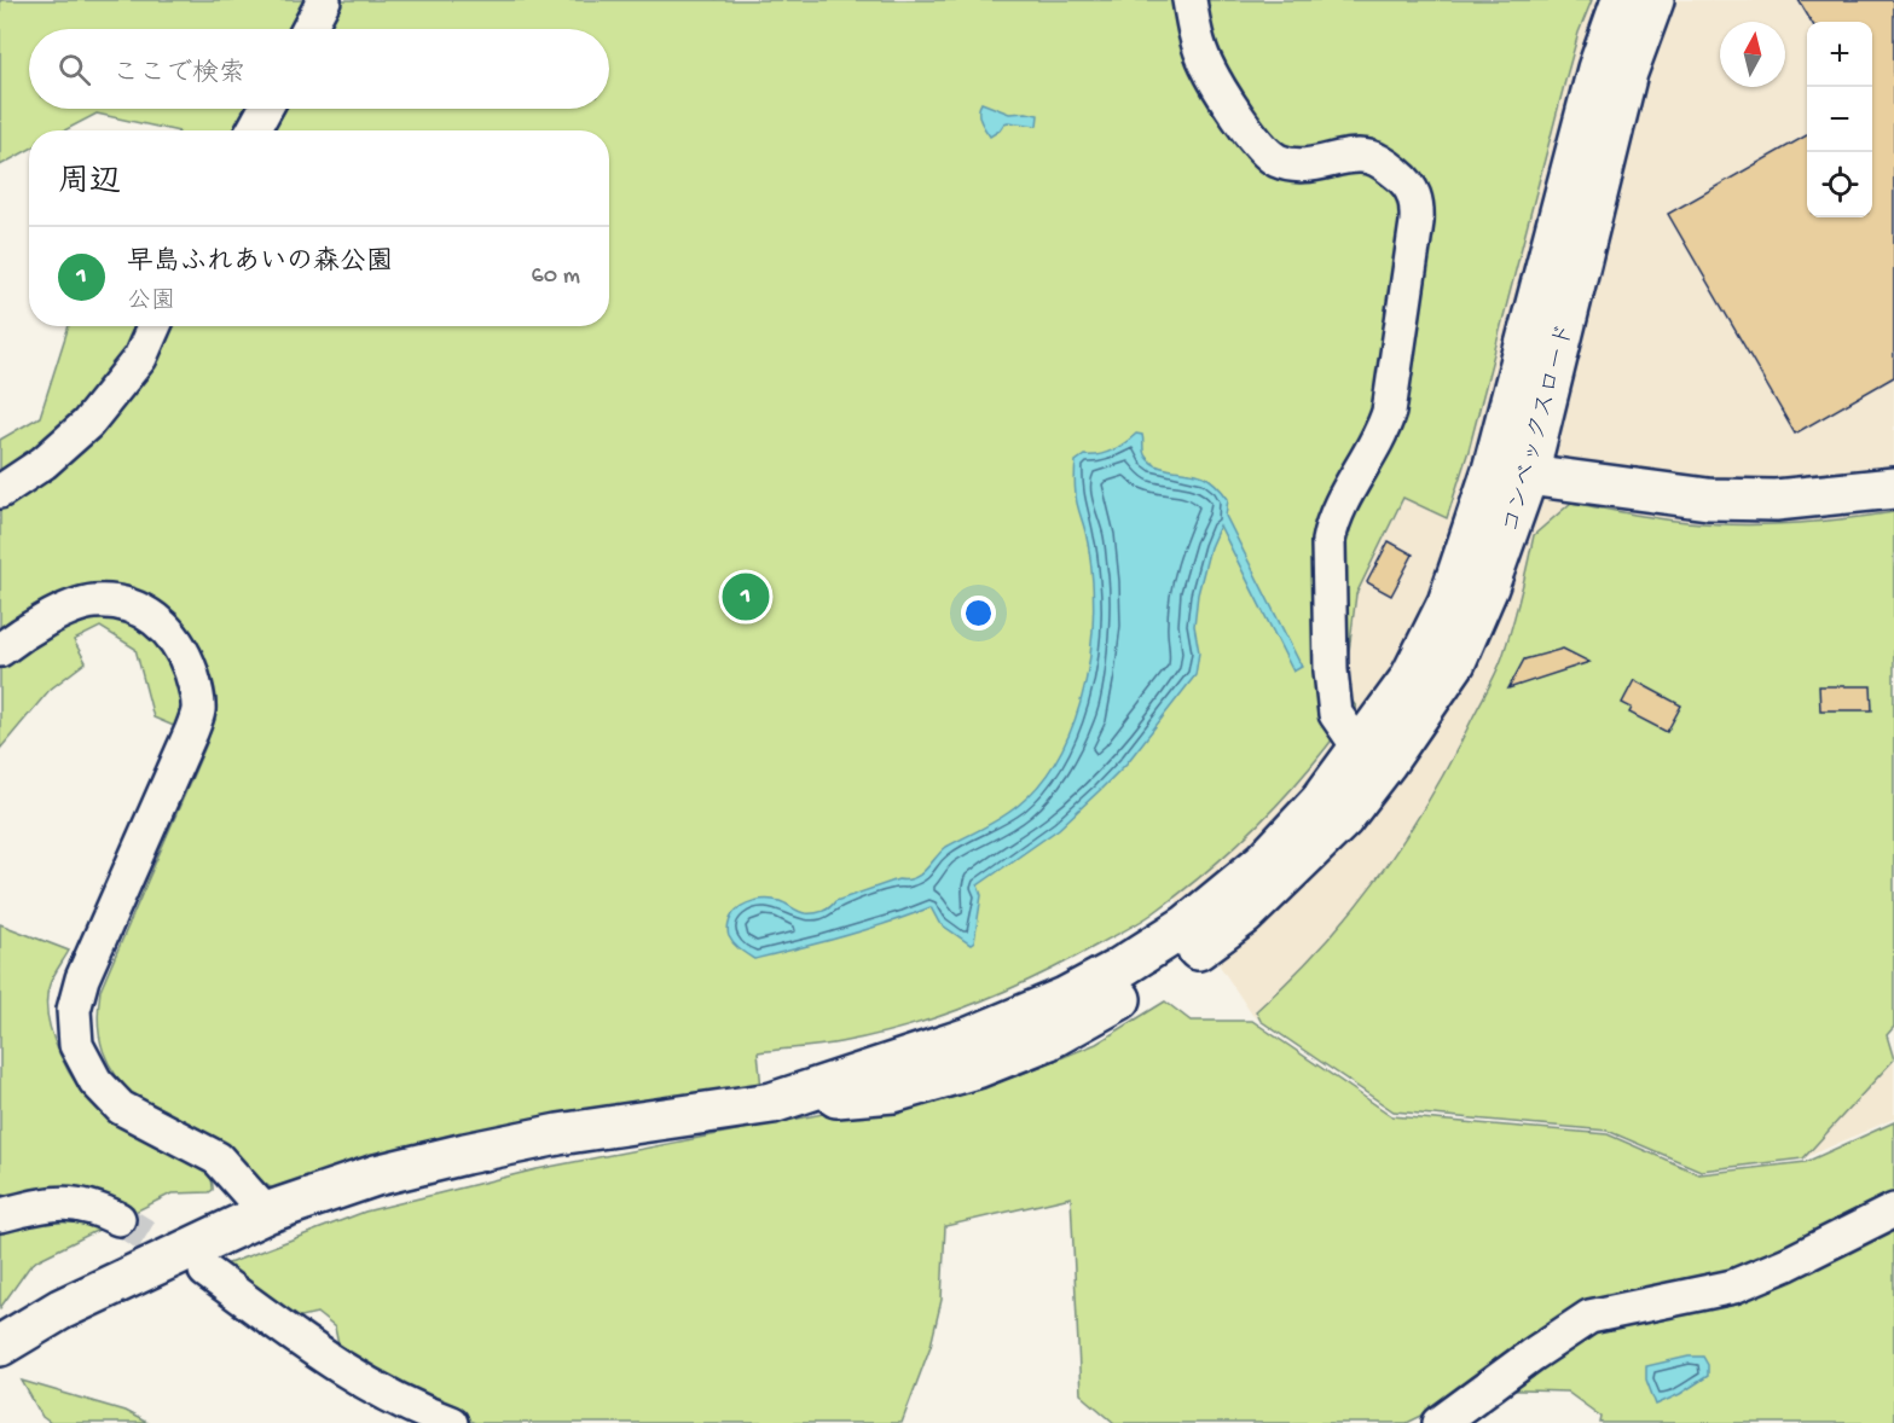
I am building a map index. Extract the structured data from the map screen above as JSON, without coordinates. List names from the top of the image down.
{
  "streets": {
    "street": ["コンベックスロード"]
  },
  "north": "top",
  "page": {
    "map_buttons": ["+", "−"],
    "search": "ここで検索",
    "heading": "周辺",
    "list": [
      {
        "mark": "1",
        "name": "早島ふれあいの森公園",
        "note": "公園",
        "value": "60 m"
      }
    ],
    "pins": "1"
  }
}
